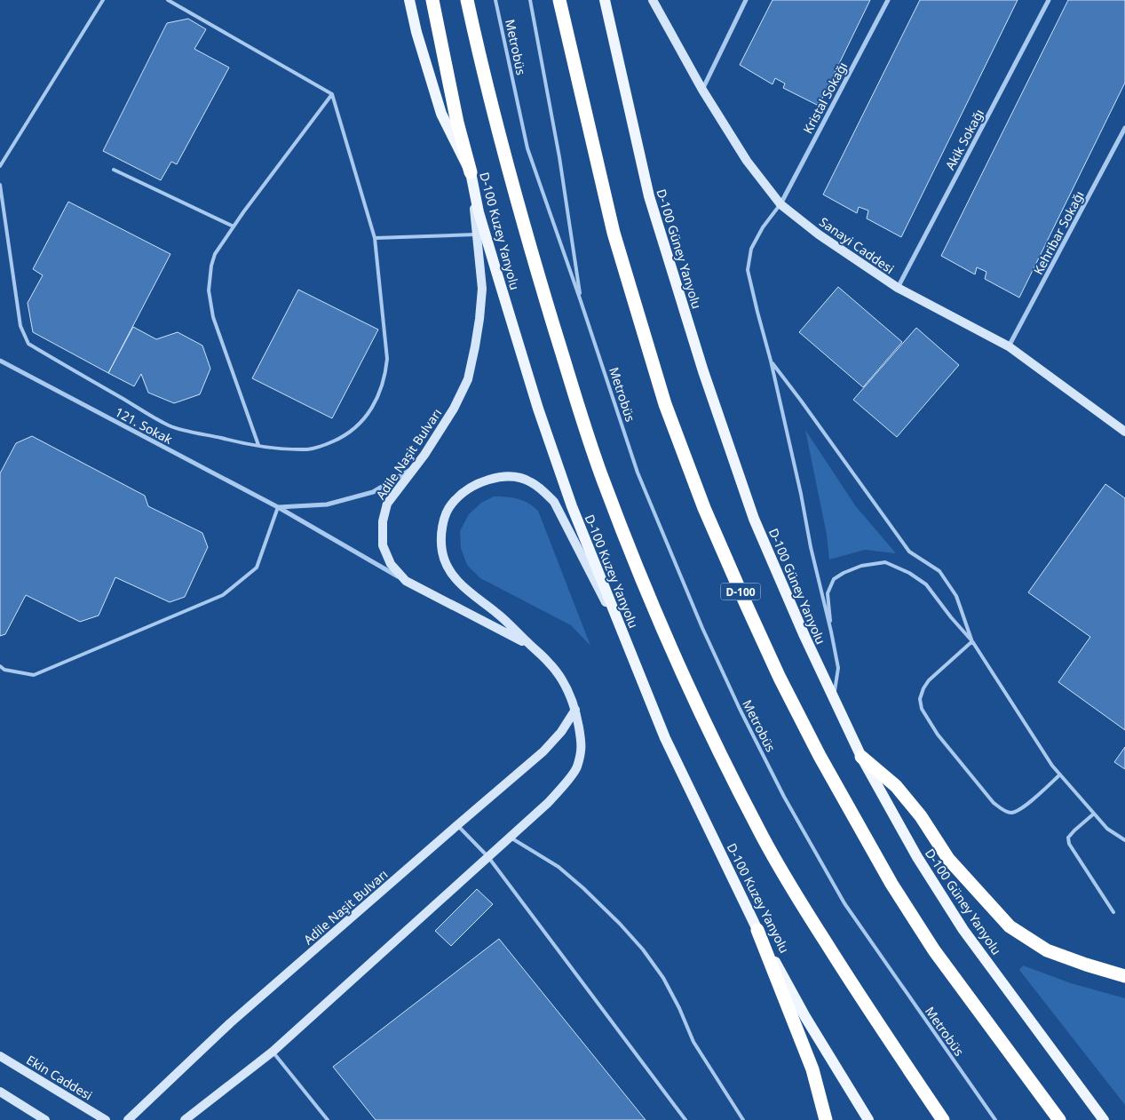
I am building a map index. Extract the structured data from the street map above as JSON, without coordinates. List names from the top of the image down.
{
  "streets": {
    "highway": ["D-100"],
    "main road": [
      "D-100 Kuzey Yanyolu",
      "Sanayi Caddesi",
      "D-100 Güney Yanyolu",
      "Adile Naşit Bulvarı",
      "Ekin Caddesi"
    ],
    "street": [
      "Kristal Sokağı",
      "Akik Sokağı",
      "Kehribar Sokağı",
      "121. Sokak"
    ],
    "lane": ["Metrobüs"]
  },
  "crossings": [
    ["Kristal Sokağı", "Sanayi Caddesi"],
    ["Akik Sokağı", "Sanayi Caddesi"],
    ["D-100 Kuzey Yanyolu", "Adile Naşit Bulvarı"],
    ["Kehribar Sokağı", "Sanayi Caddesi"],
    ["121. Sokak", "Adile Naşit Bulvarı"]
  ]
}
